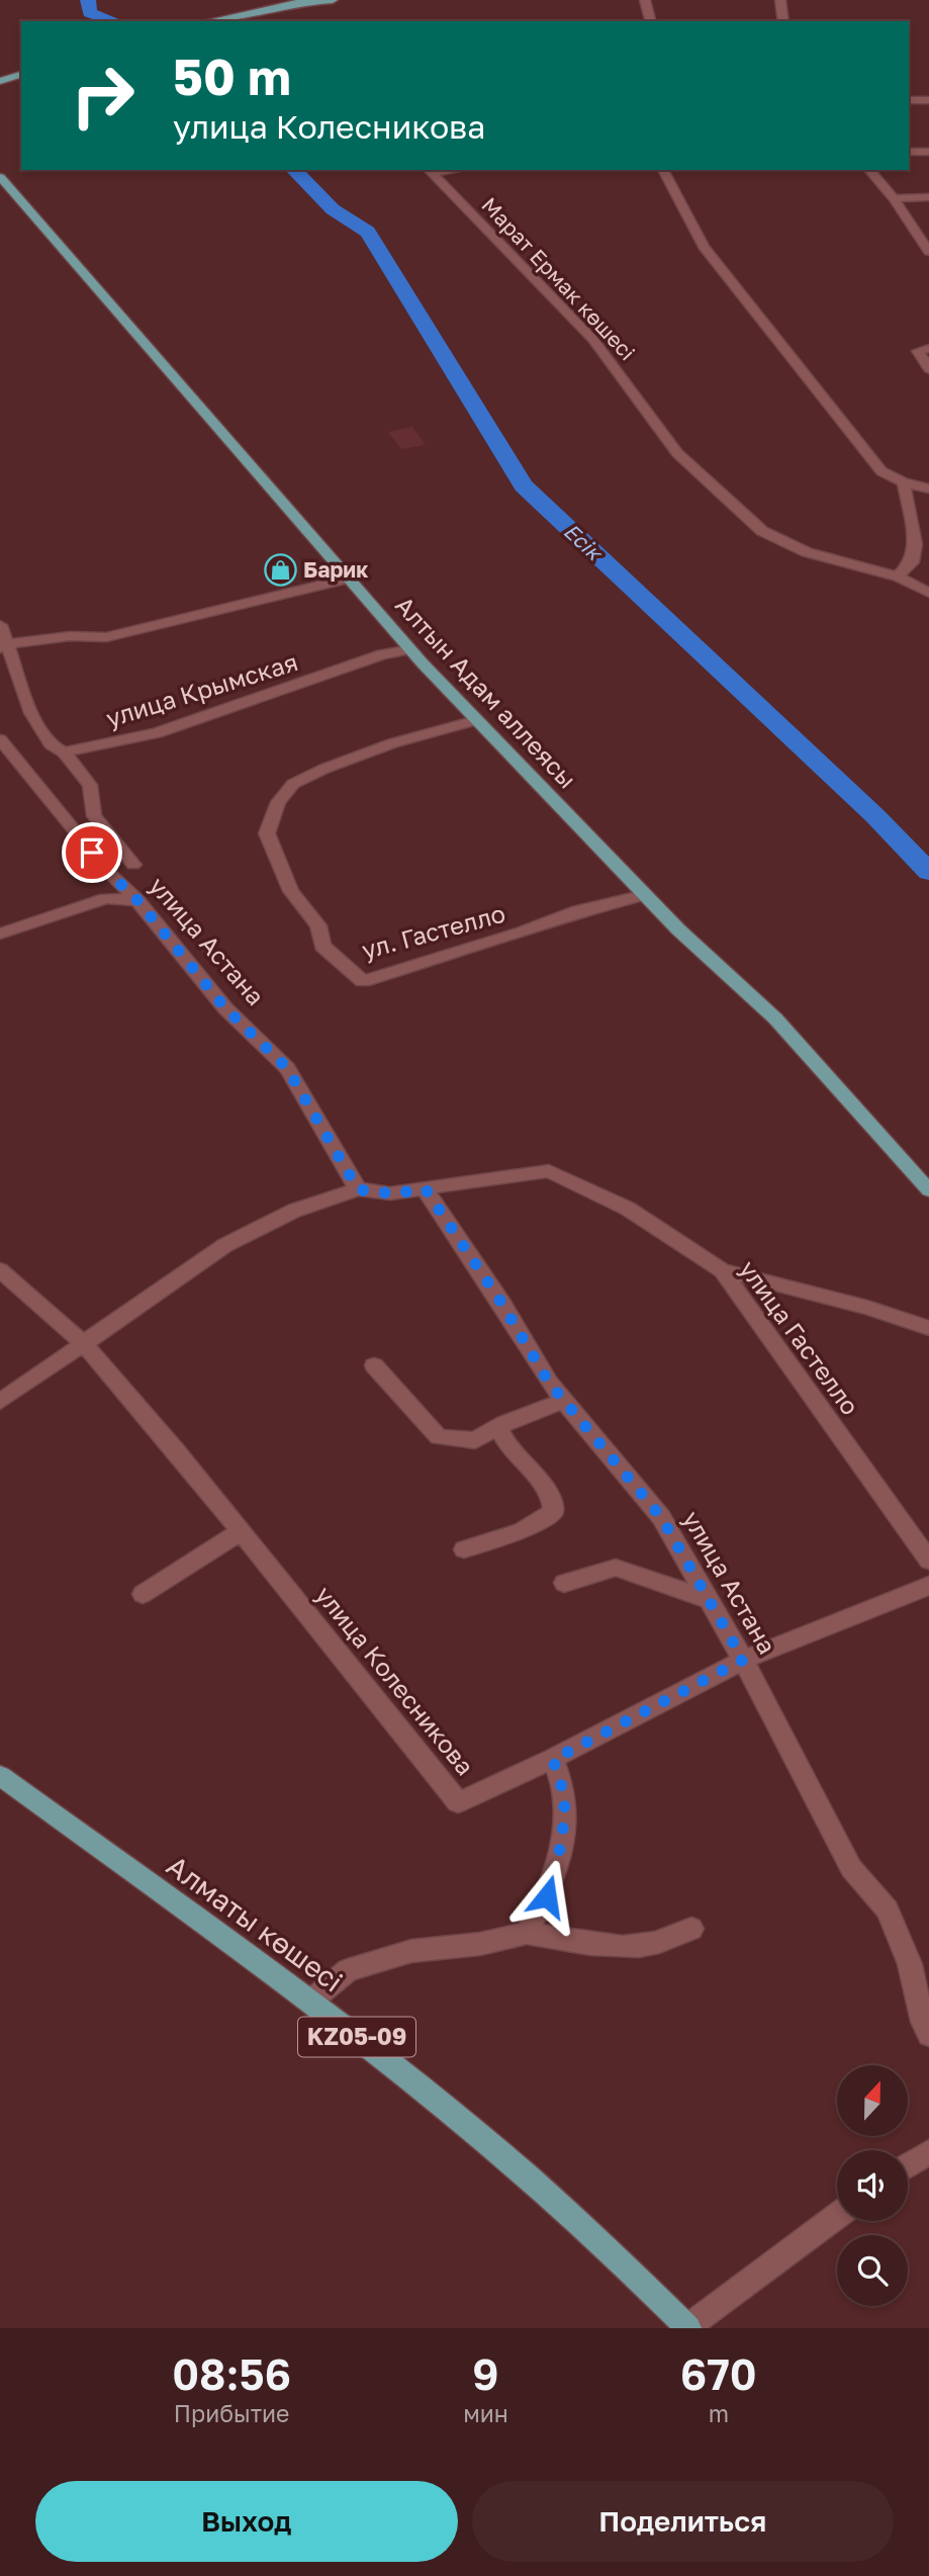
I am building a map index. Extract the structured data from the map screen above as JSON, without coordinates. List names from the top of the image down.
{
  "streets": {
    "main road": ["Алтын Адам аллеясы", "Алматы көшесі", "KZ05-09"],
    "street": [
      "Марат Ермак көшесі",
      "улица Крымская",
      "ул. Гастелло",
      "улица Астана",
      "улица Гастелло",
      "улица Колесникова"
    ]
  },
  "crossings": [
    ["улица Крымская", "Алтын Адам аллеясы"],
    ["Алтын Адам аллеясы", "ул. Гастелло"],
    ["улица Астана", "улица Гастелло"],
    ["улица Астана", "улица Колесникова"]
  ],
  "water": ["Есік"],
  "places": {
    "shop": ["Барик"]
  },
  "north": "top",
  "page": {
    "turn": ["50 m", "улица Колесникова"],
    "eta": [
      "08:56",
      "Прибытие",
      "9",
      "мин",
      "670",
      "m"
    ],
    "buttons": ["Выход", "Поделиться"]
  }
}
